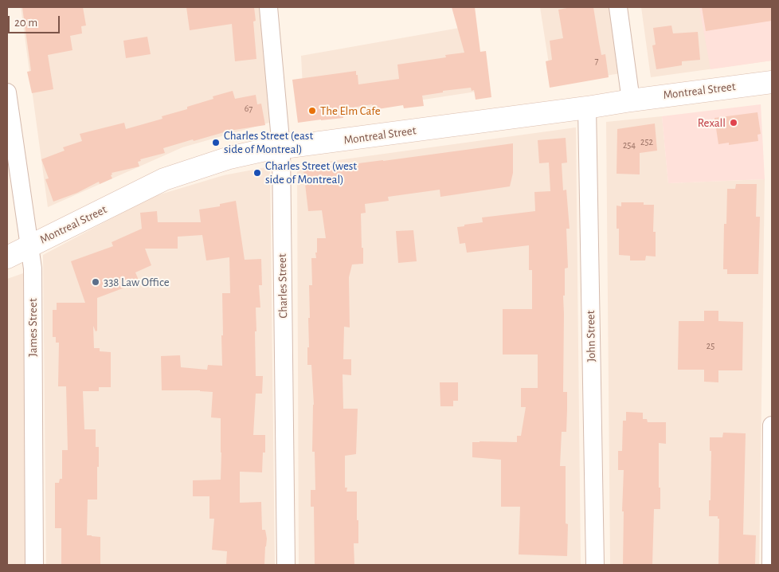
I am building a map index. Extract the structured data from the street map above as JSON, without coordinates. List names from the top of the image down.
{
  "streets": {
    "main road": ["Montreal Street"],
    "street": ["Charles Street", "James Street", "John Street"]
  },
  "crossings": [
    ["Montreal Street", "Charles Street"],
    ["Montreal Street", "James Street"],
    ["Montreal Street", "John Street"]
  ],
  "places": [
    "The Elm Cafe",
    "Rexall",
    "Charles Street (east side of Montreal)",
    "Charles Street (west side of Montreal)",
    "338 Law Office"
  ],
  "house_numbers": [
    "7",
    "67",
    "252",
    "254",
    "25"
  ],
  "scale_bar": "20 m"
}
